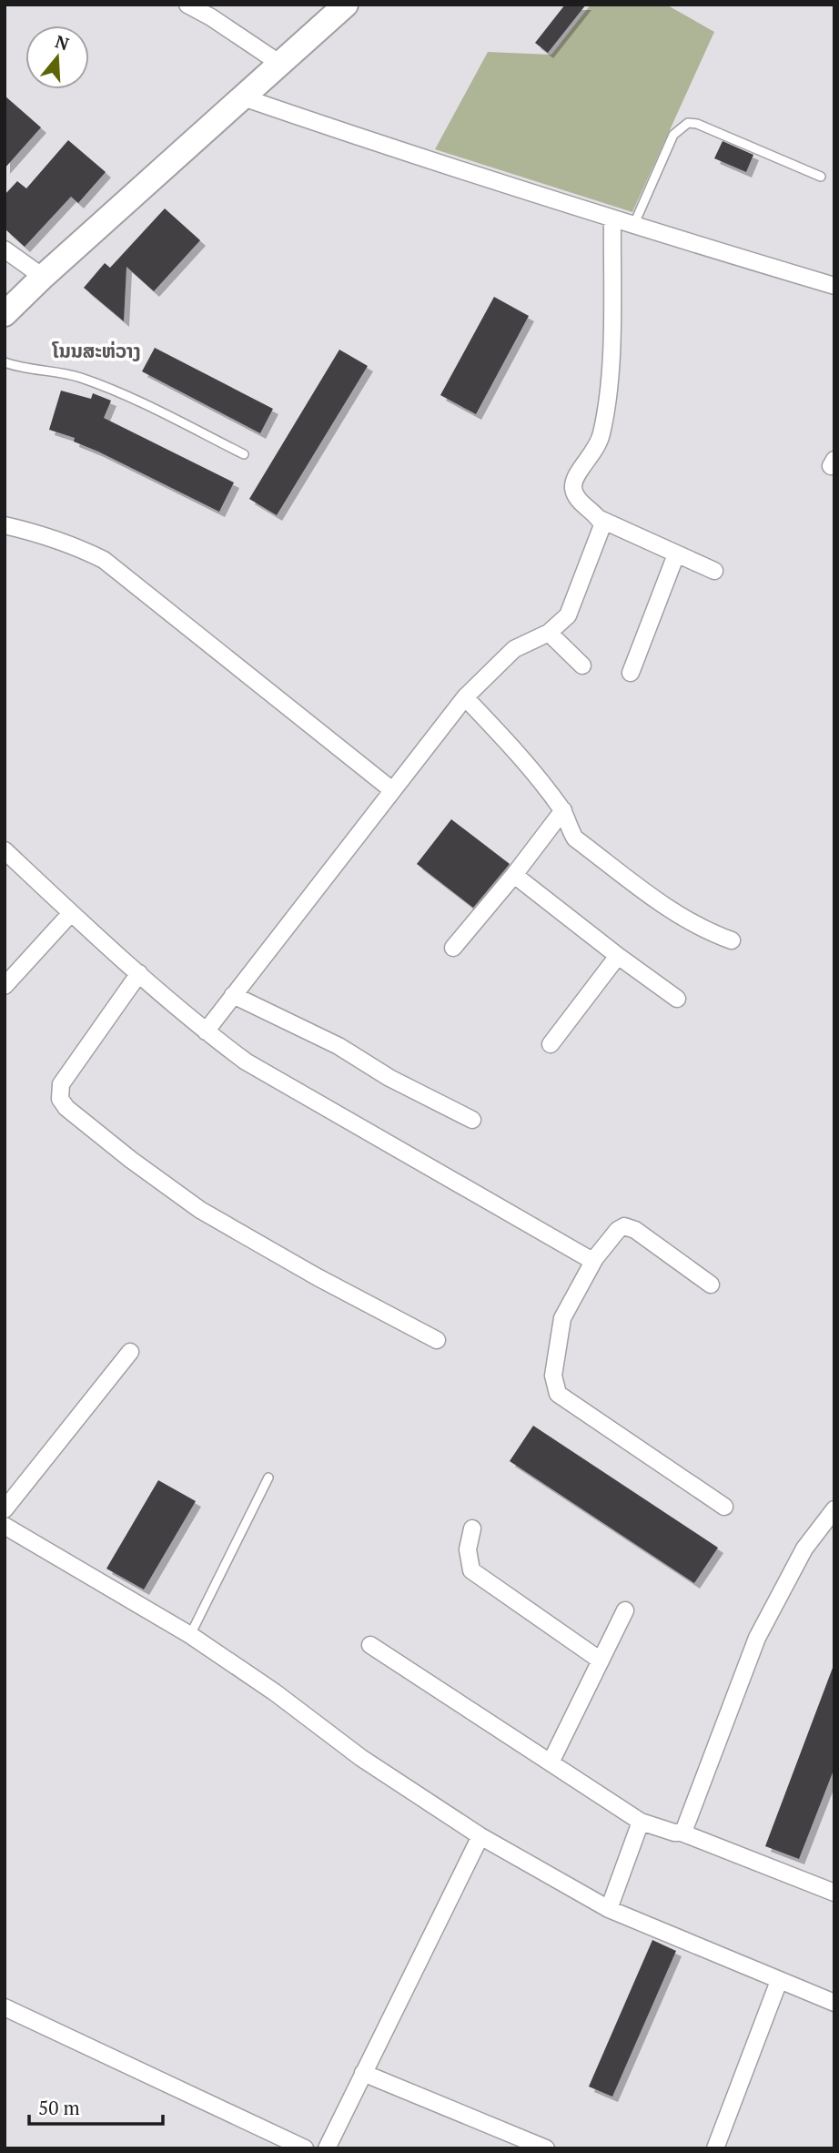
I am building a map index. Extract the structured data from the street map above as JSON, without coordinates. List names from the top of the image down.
{
  "districts": ["ໂນນສະຫ່ວາງ"],
  "scale_bar": "50 m",
  "north": "top"
}
